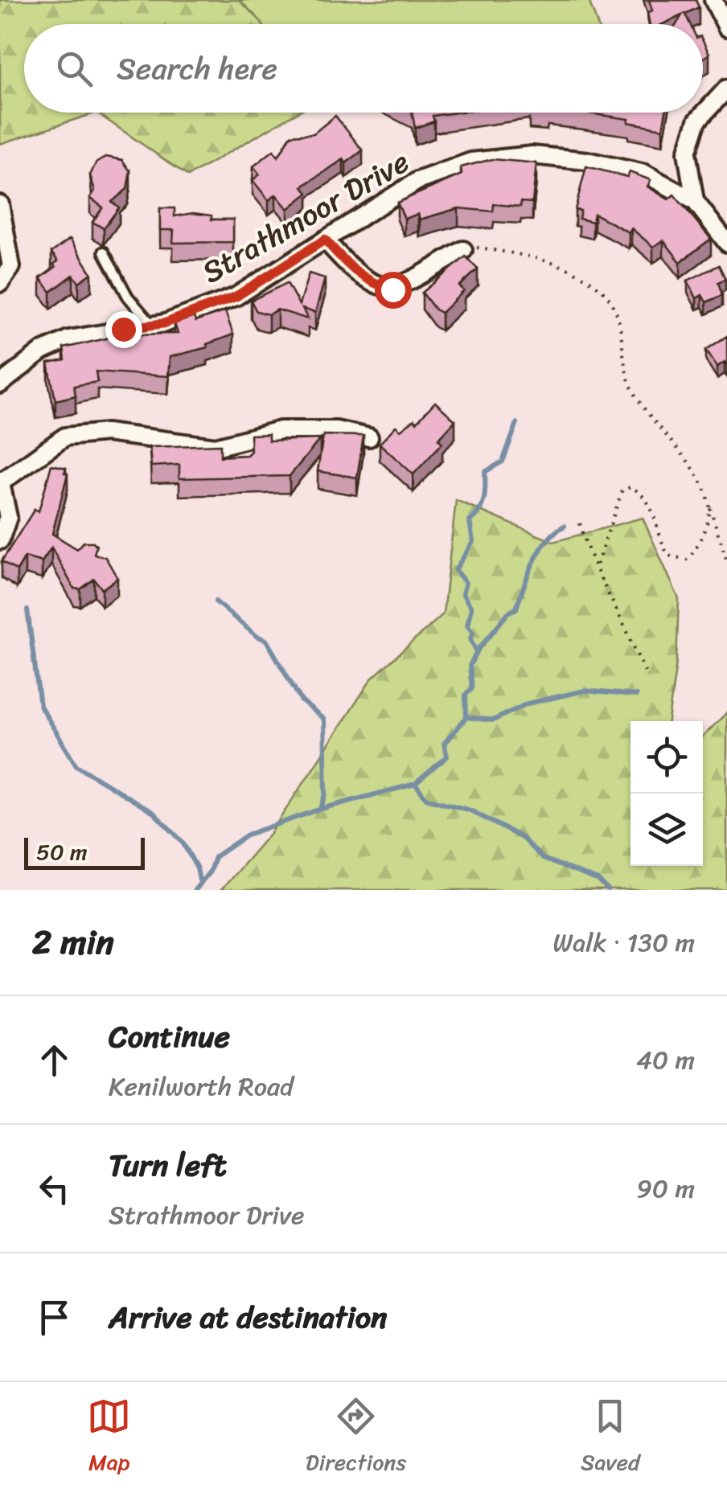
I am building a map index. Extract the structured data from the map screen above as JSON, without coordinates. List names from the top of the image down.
{
  "streets": {
    "street": ["Strathmoor Drive"]
  },
  "scale_bar": "50 m",
  "page": {
    "search": "Search here",
    "scale": "50 m",
    "heading": ["2 min", "Walk · 130 m"],
    "list": [
      ["Continue", "Kenilworth Road", "40 m"],
      ["Turn left", "Strathmoor Drive", "90 m"],
      "Arrive at destination"
    ],
    "nav": ["Map", "Directions", "Saved"]
  }
}
